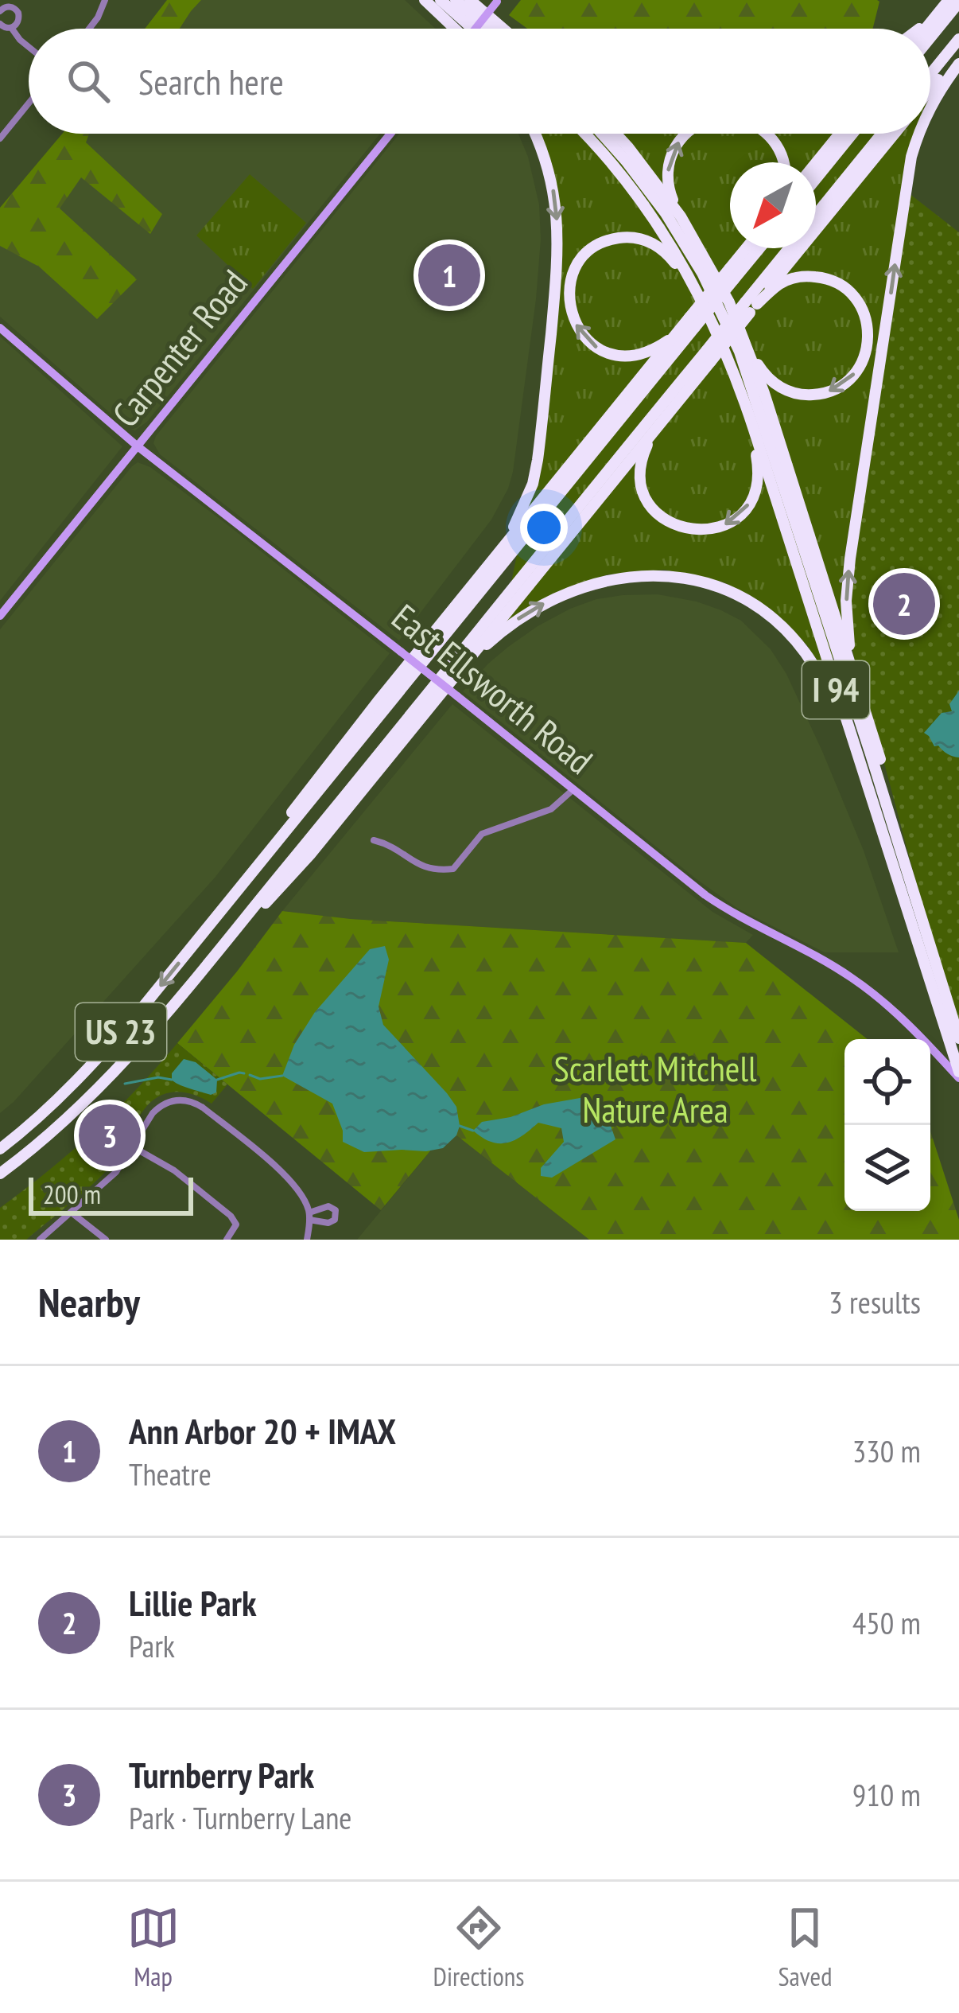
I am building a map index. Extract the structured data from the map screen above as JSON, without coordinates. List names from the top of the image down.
{
  "streets": {
    "highway": ["I 94", "US 23"],
    "main road": ["Carpenter Road", "East Ellsworth Road"]
  },
  "crossings": [
    ["Carpenter Road", "East Ellsworth Road"],
    ["East Ellsworth Road", "I 94"]
  ],
  "parks": ["Scarlett Mitchell Nature Area"],
  "scale_bar": "200 m",
  "north": "bottom left",
  "page": {
    "search": "Search here",
    "pins": ["1", "2", "3"],
    "scale": "200 m",
    "heading": ["Nearby", "3 results"],
    "list": [
      {
        "mark": "1",
        "name": "Ann Arbor 20 + IMAX",
        "note": "Theatre",
        "value": "330 m"
      },
      {
        "mark": "2",
        "name": "Lillie Park",
        "note": "Park",
        "value": "450 m"
      },
      {
        "mark": "3",
        "name": "Turnberry Park",
        "note": "Park · Turnberry Lane",
        "value": "910 m"
      }
    ],
    "nav": ["Map", "Directions", "Saved"]
  }
}
